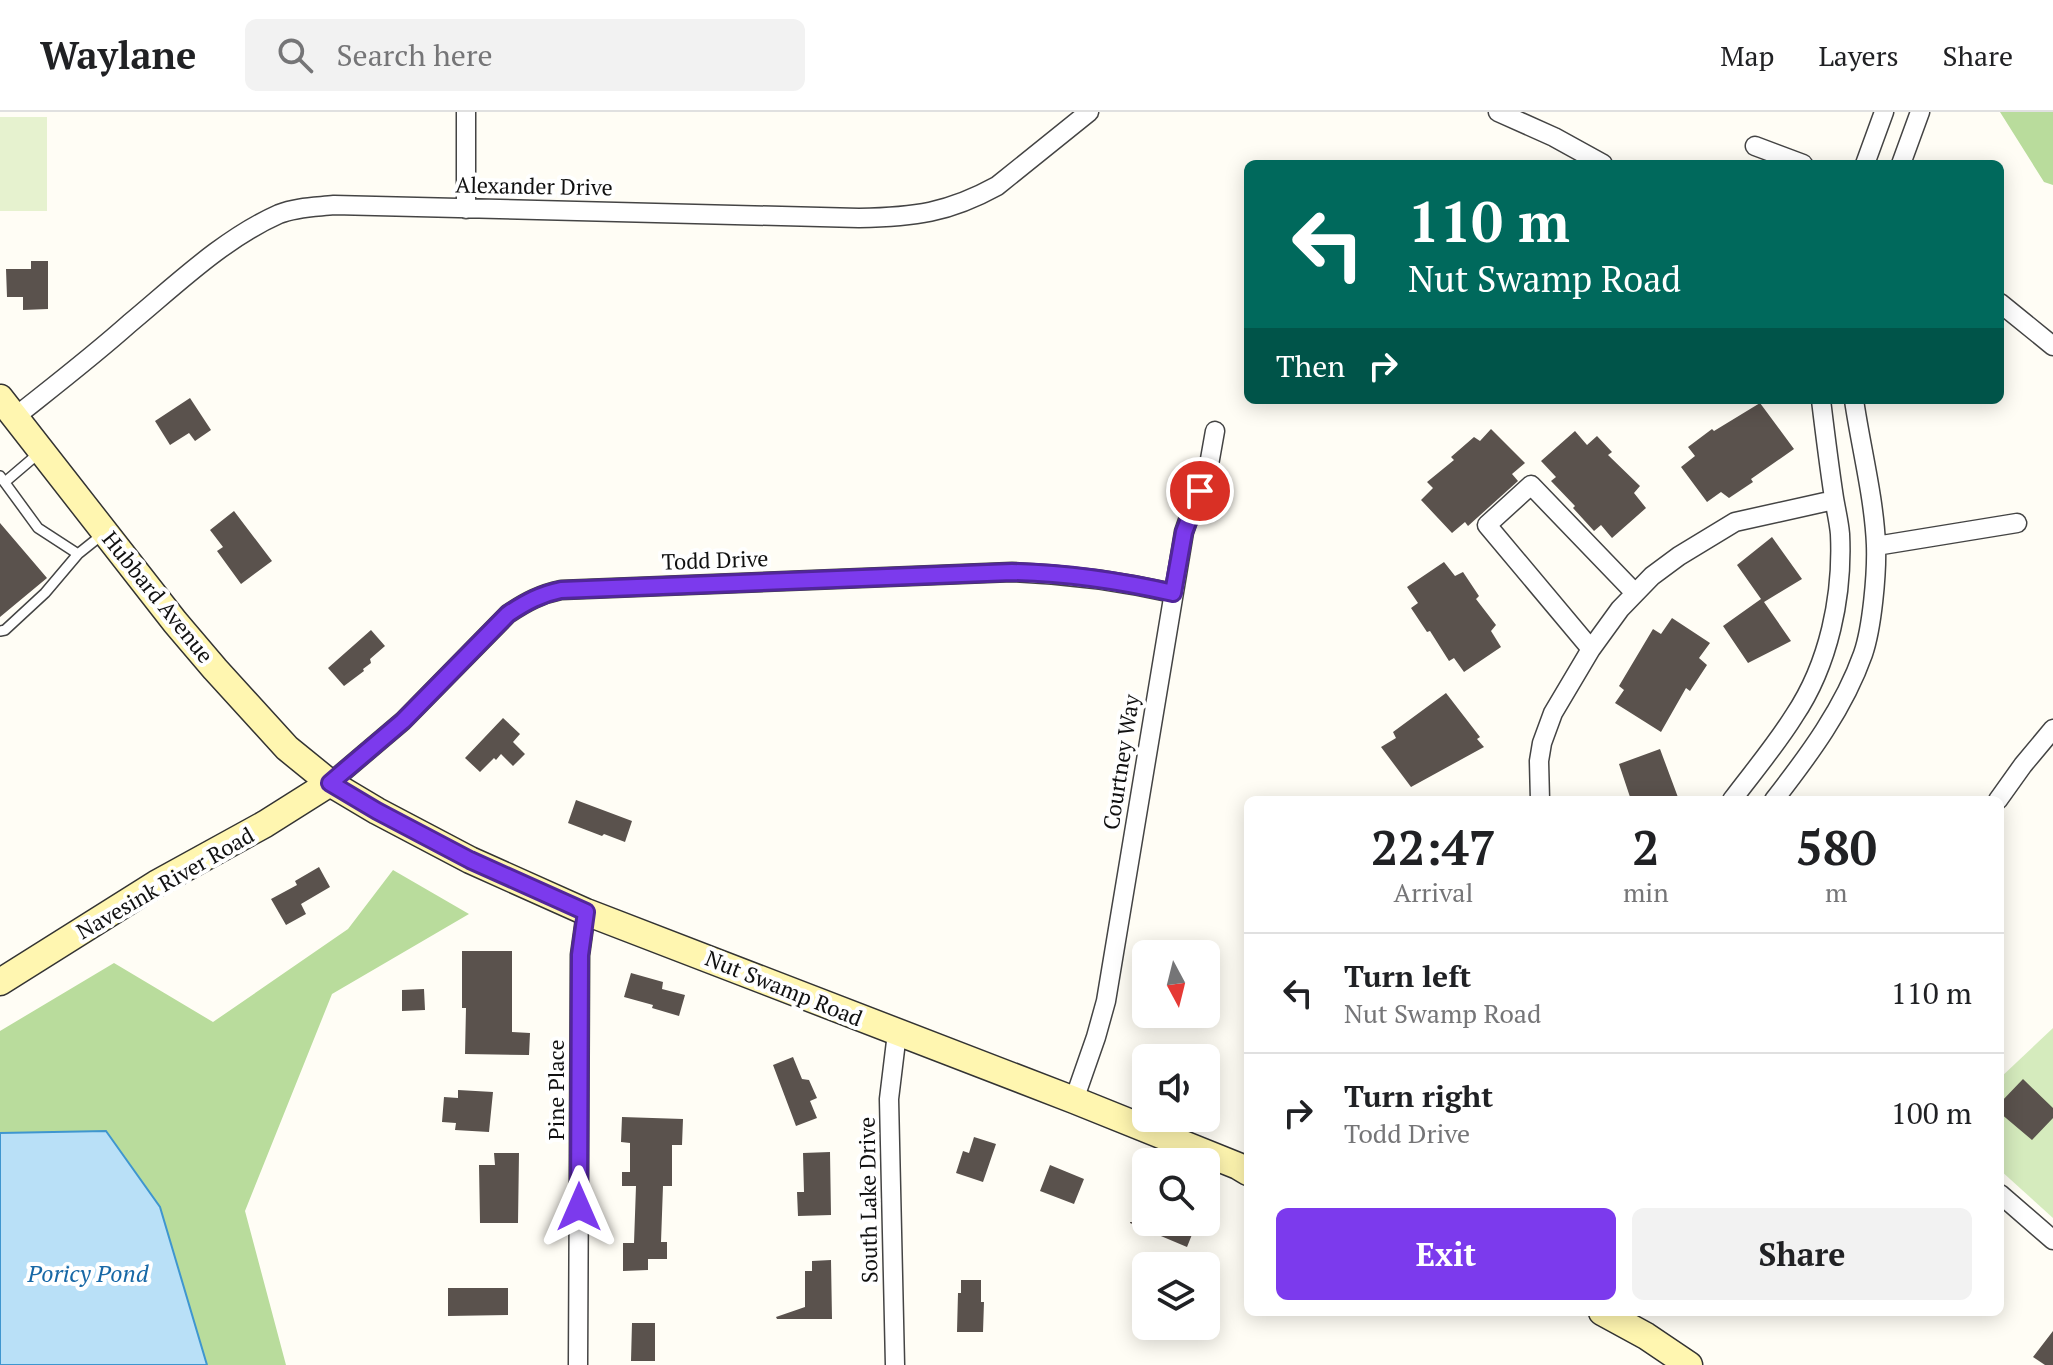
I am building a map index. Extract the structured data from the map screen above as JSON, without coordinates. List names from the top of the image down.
{
  "streets": {
    "main road": ["Hubbard Avenue", "Navesink River Road", "Nut Swamp Road"],
    "street": [
      "Alexander Drive",
      "Todd Drive",
      "Courtney Way",
      "Pine Place",
      "South Lake Drive"
    ]
  },
  "crossings": [
    ["Alexander Drive", "Hubbard Avenue"],
    ["Todd Drive", "Hubbard Avenue"],
    ["Todd Drive", "Courtney Way"],
    ["Todd Drive", "Navesink River Road"],
    ["Todd Drive", "Nut Swamp Road"],
    ["Hubbard Avenue", "Navesink River Road"],
    ["Hubbard Avenue", "Nut Swamp Road"],
    ["Courtney Way", "Nut Swamp Road"],
    ["Navesink River Road", "Nut Swamp Road"],
    ["Nut Swamp Road", "Pine Place"],
    ["Nut Swamp Road", "South Lake Drive"]
  ],
  "water": ["Poricy Pond"],
  "north": "bottom",
  "page": {
    "header": "Waylane",
    "search": "Search here",
    "nav": ["Map", "Layers", "Share"],
    "turn": ["110 m", "Nut Swamp Road"],
    "then": "Then",
    "eta": [
      "22:47",
      "Arrival",
      "2",
      "min",
      "580",
      "m"
    ],
    "list": [
      {
        "name": "Turn left",
        "note": "Nut Swamp Road",
        "value": "110 m"
      },
      {
        "name": "Turn right",
        "note": "Todd Drive",
        "value": "100 m"
      }
    ],
    "buttons": ["Exit", "Share"]
  }
}
